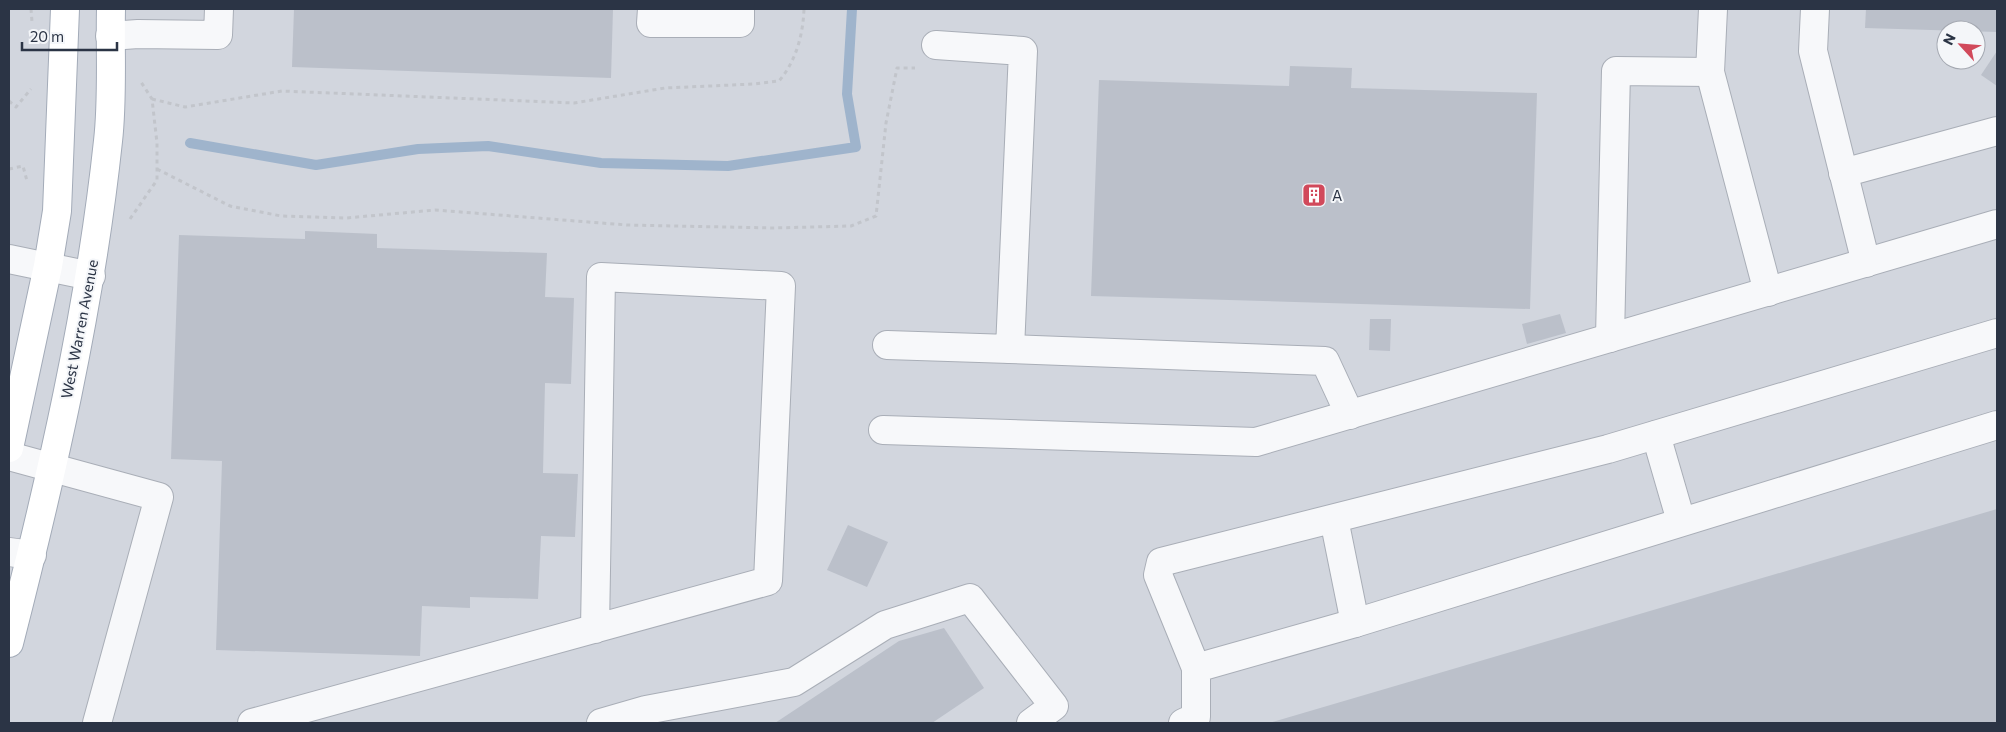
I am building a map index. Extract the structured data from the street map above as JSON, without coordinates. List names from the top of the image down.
{
  "streets": {
    "main road": ["West Warren Avenue"]
  },
  "places": {
    "building": ["A"]
  },
  "scale_bar": "20 m",
  "north": "top left"
}
